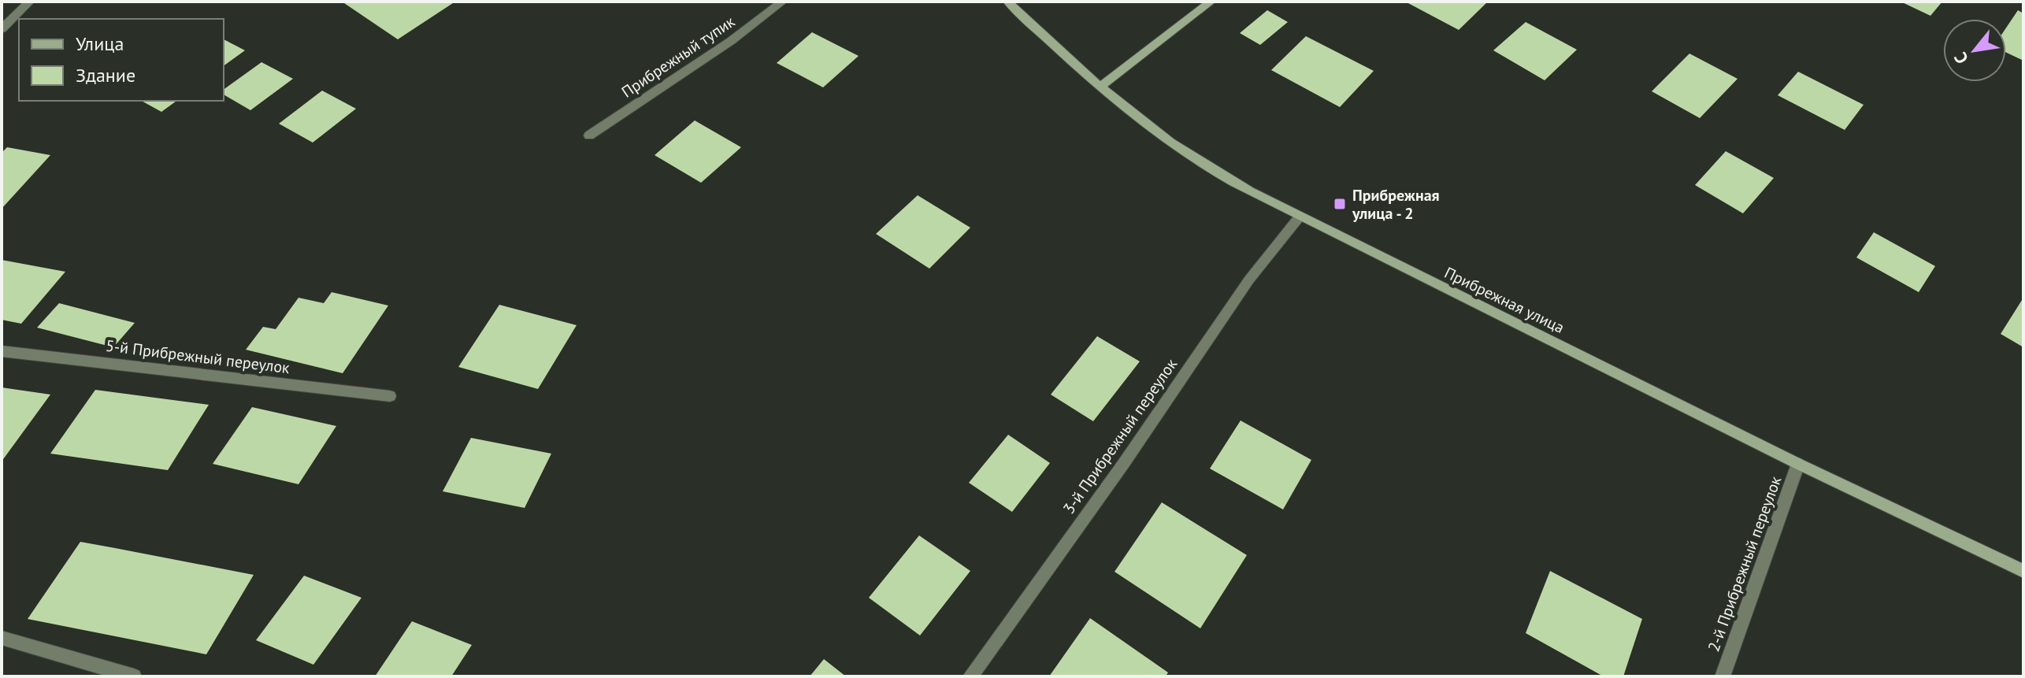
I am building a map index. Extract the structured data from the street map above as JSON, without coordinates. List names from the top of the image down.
{
  "streets": {
    "street": [
      "Прибрежный тупик",
      "Прибрежная улица",
      "5-й Прибрежный переулок",
      "3-й Прибрежный переулок",
      "2-й Прибрежный переулок"
    ]
  },
  "crossings": [
    ["Прибрежная улица", "3-й Прибрежный переулок"],
    ["Прибрежная улица", "2-й Прибрежный переулок"]
  ],
  "places": {
    "transit": ["Прибрежная улица - 2"]
  },
  "legend": ["Улица", "Здание"],
  "north": "bottom left"
}
